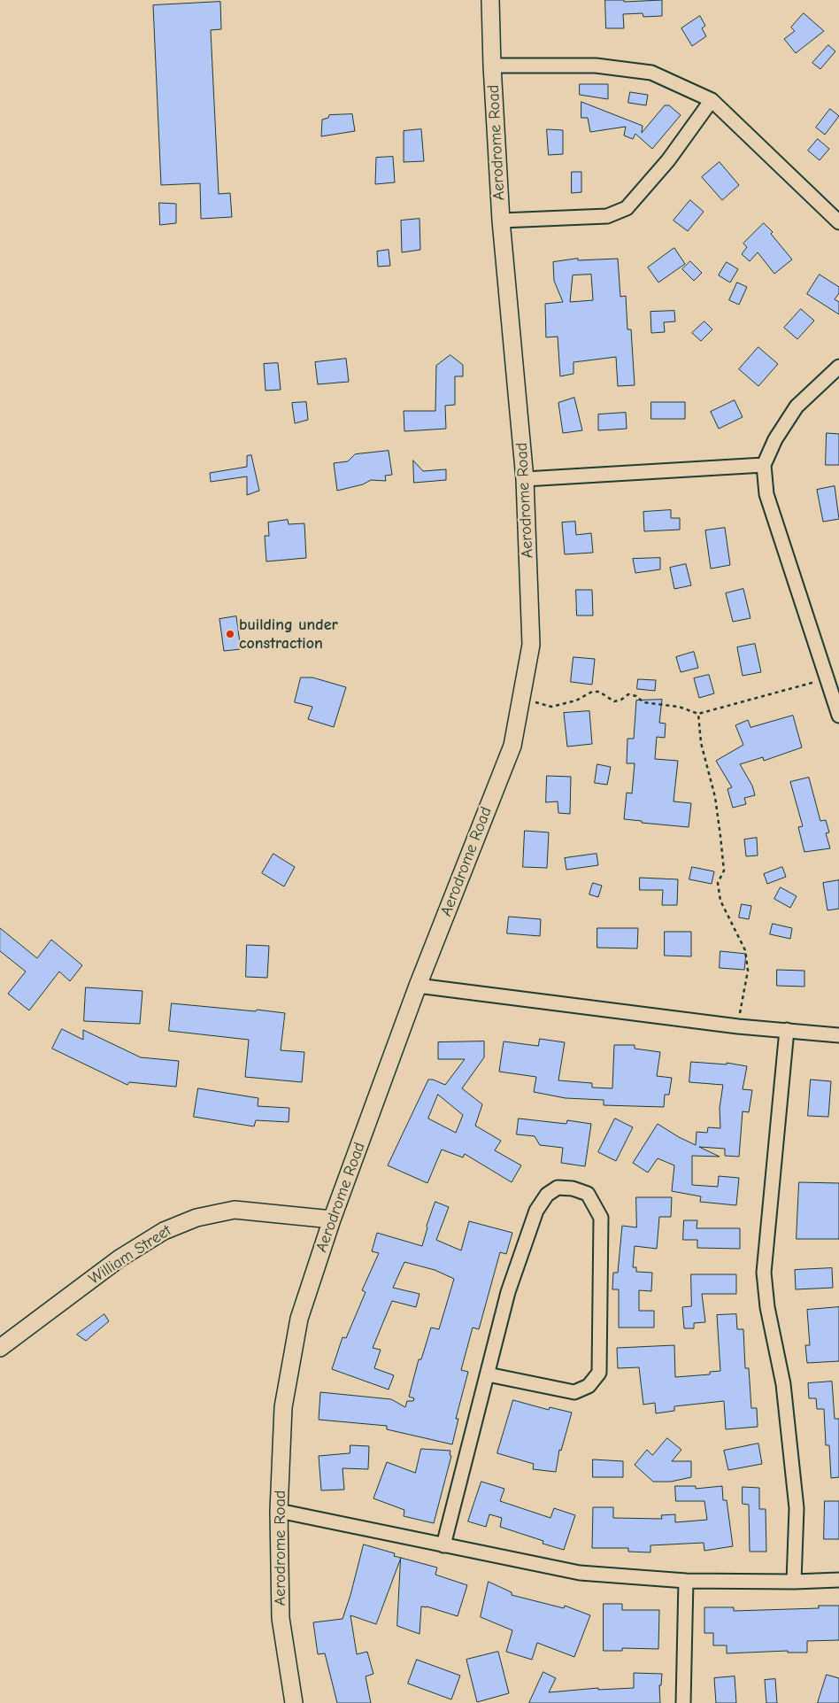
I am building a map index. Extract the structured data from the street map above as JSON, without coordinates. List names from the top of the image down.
{
  "streets": {
    "street": ["Aerodrome Road", "William Street"]
  },
  "crossings": [
    ["Aerodrome Road", "William Street"]
  ],
  "places": ["building under constraction"]
}
